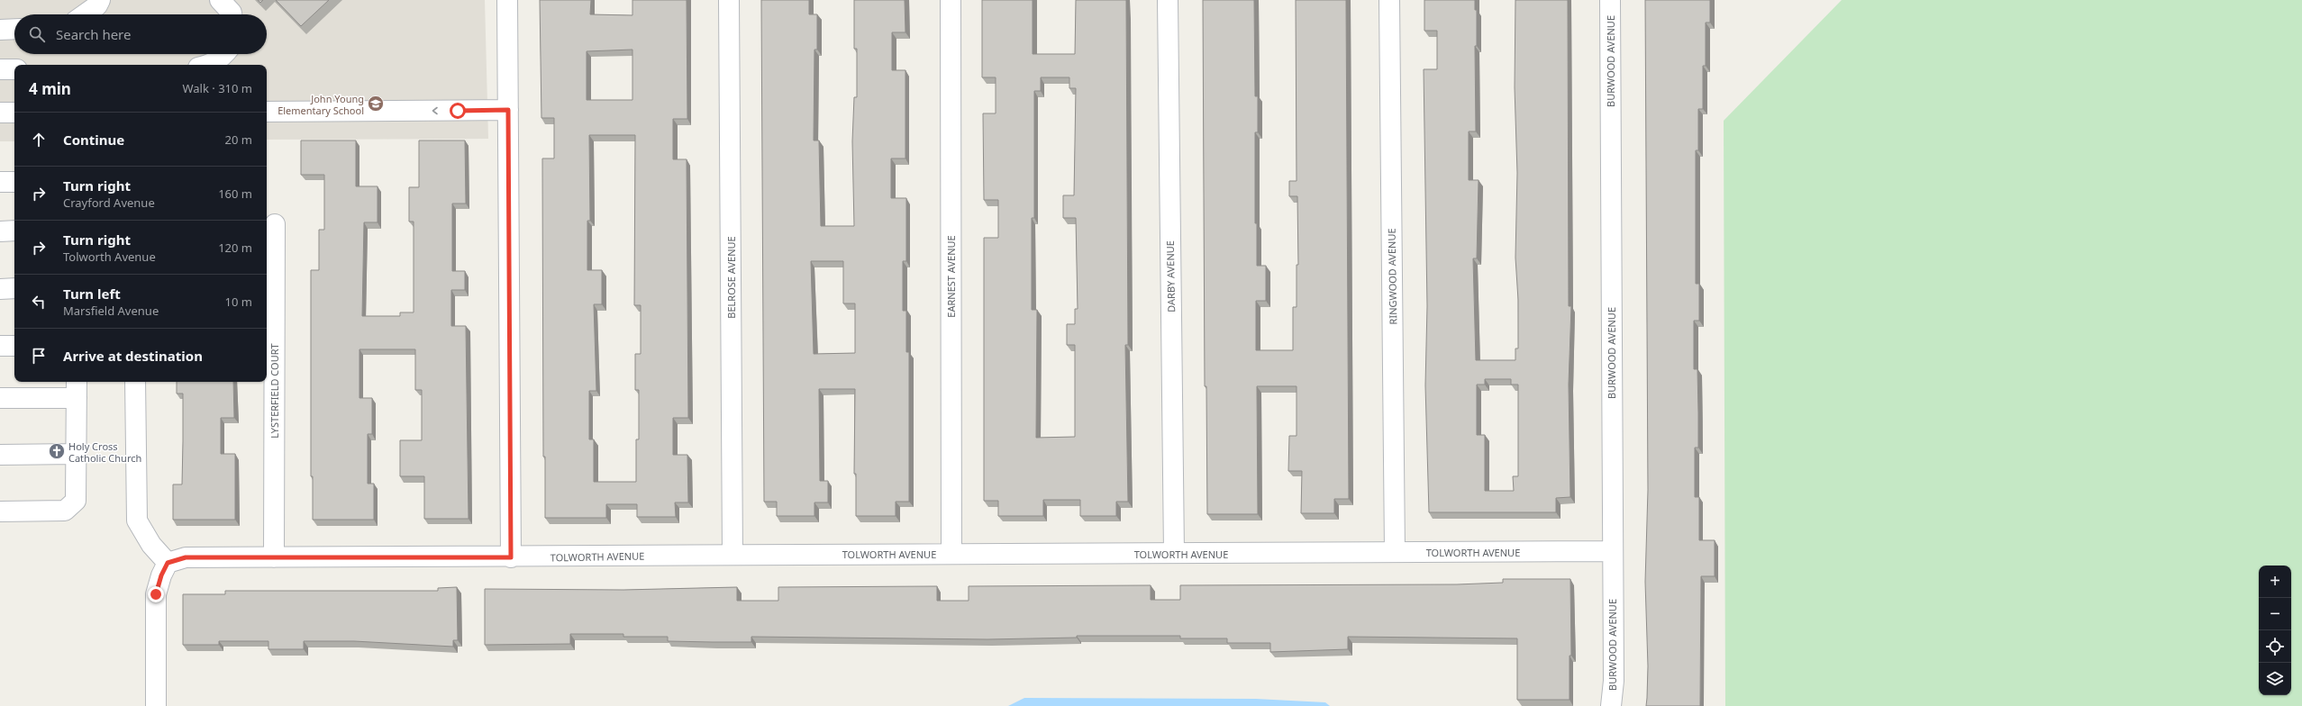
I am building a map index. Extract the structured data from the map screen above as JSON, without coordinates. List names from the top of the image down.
{
  "streets": {
    "street": [
      "BURWOOD AVENUE",
      "EARNEST AVENUE",
      "DARBY AVENUE",
      "RINGWOOD AVENUE",
      "BELROSE AVENUE",
      "LYSTERFIELD COURT",
      "TOLWORTH AVENUE"
    ]
  },
  "crossings": [
    ["BURWOOD AVENUE", "TOLWORTH AVENUE"],
    ["EARNEST AVENUE", "TOLWORTH AVENUE"],
    ["DARBY AVENUE", "TOLWORTH AVENUE"],
    ["RINGWOOD AVENUE", "TOLWORTH AVENUE"],
    ["BELROSE AVENUE", "TOLWORTH AVENUE"],
    ["LYSTERFIELD COURT", "TOLWORTH AVENUE"]
  ],
  "places": {
    "school or university": ["John Young Elementary School"],
    "church": ["Holy Cross Catholic Church"]
  },
  "page": {
    "search": "Search here",
    "heading": ["4 min", "Walk · 310 m"],
    "list": [
      ["Continue", "20 m"],
      ["Turn right", "Crayford Avenue", "160 m"],
      ["Turn right", "Tolworth Avenue", "120 m"],
      ["Turn left", "Marsfield Avenue", "10 m"],
      "Arrive at destination"
    ],
    "map_buttons": ["+", "−"]
  }
}
